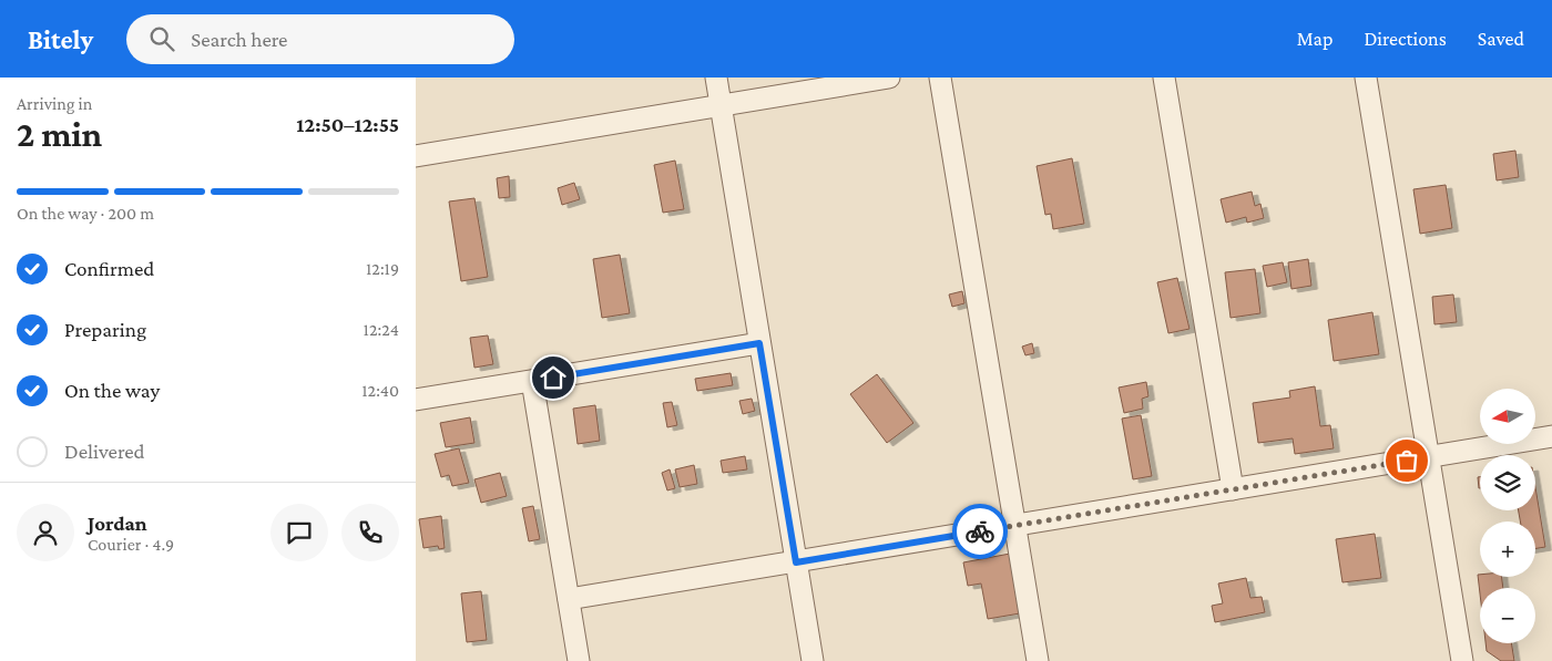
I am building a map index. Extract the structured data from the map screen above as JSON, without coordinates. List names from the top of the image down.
{
  "north": "left",
  "page": {
    "header": "Bitely",
    "search": "Search here",
    "nav": ["Map", "Directions", "Saved"],
    "heading": ["2 min", "Arriving in", "12:50–12:55"],
    "panel": ["Jordan", "Courier · 4.9"],
    "bar": "On the way · 200 m",
    "list": [
      ["Confirmed", "12:19"],
      ["Preparing", "12:24"],
      ["On the way", "12:40"],
      "Delivered"
    ],
    "map_buttons": ["+", "−"]
  }
}
